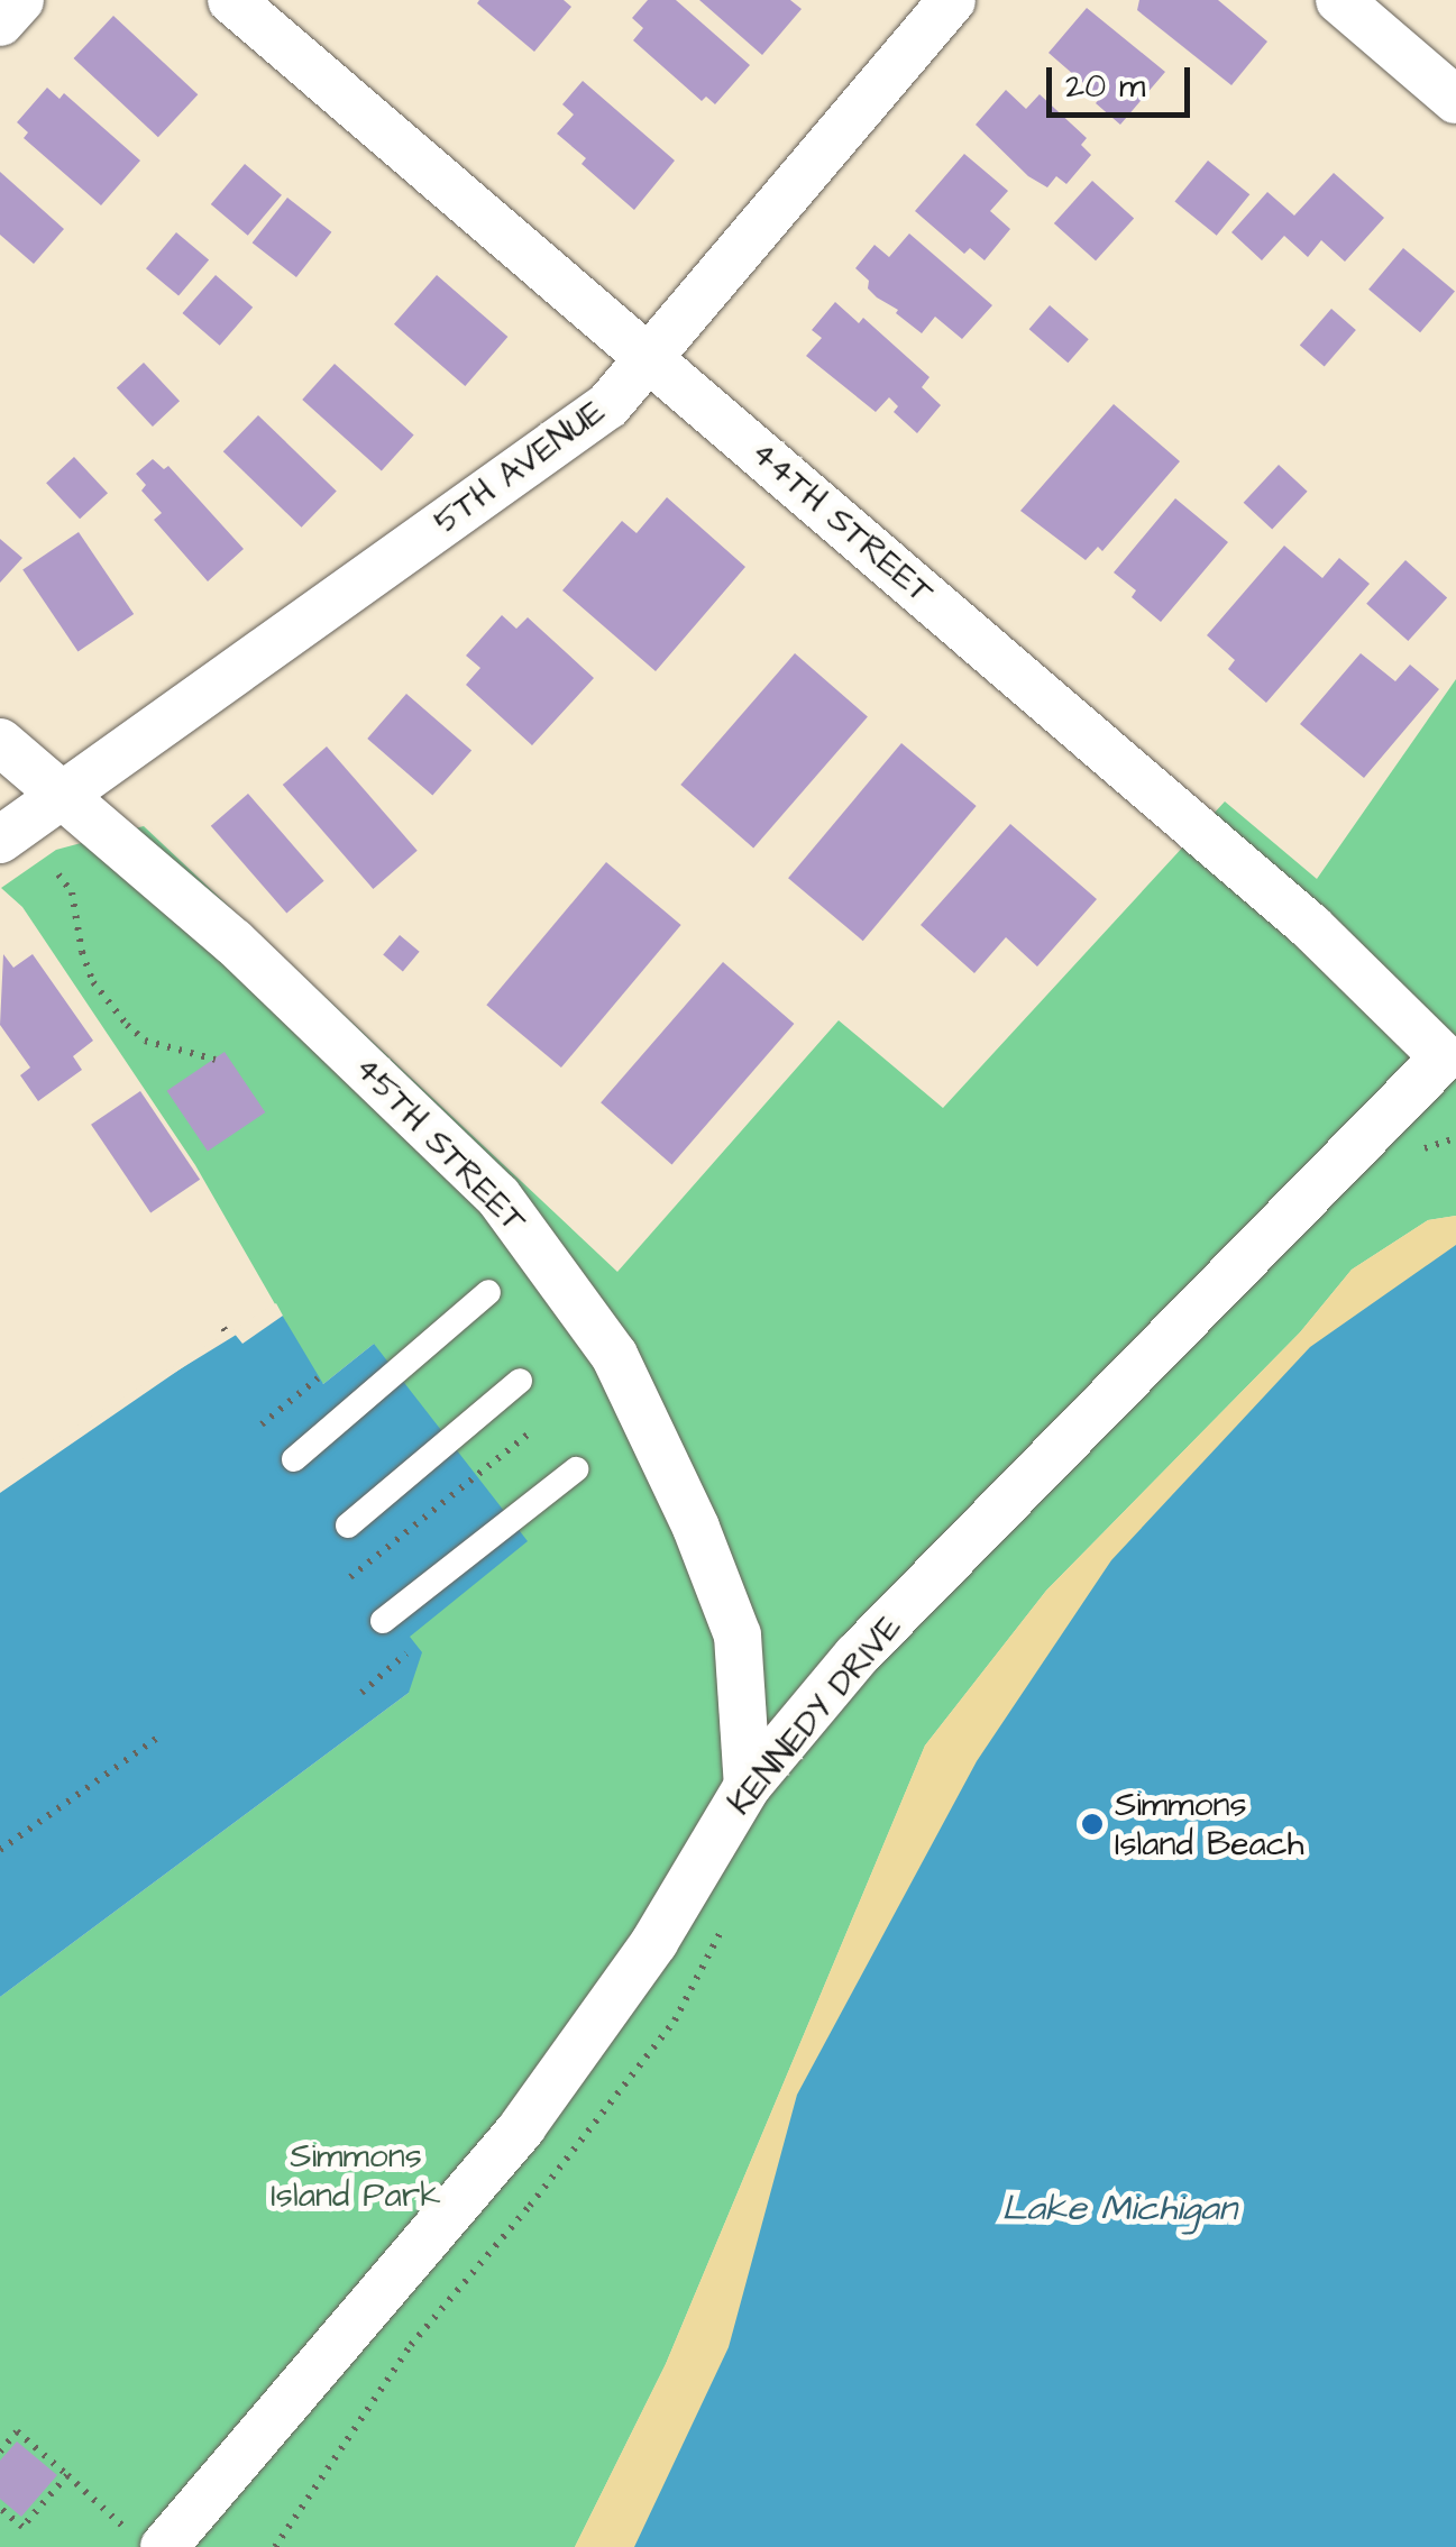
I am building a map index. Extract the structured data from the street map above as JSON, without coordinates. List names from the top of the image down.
{
  "streets": {
    "street": [
      "5TH AVENUE",
      "44TH STREET",
      "45TH STREET",
      "KENNEDY DRIVE"
    ]
  },
  "crossings": [
    ["5TH AVENUE", "44TH STREET"],
    ["5TH AVENUE", "45TH STREET"],
    ["44TH STREET", "KENNEDY DRIVE"],
    ["45TH STREET", "KENNEDY DRIVE"]
  ],
  "water": ["Lake Michigan"],
  "parks": ["Simmons Island Park"],
  "places": ["Simmons Island Beach"],
  "scale_bar": "20 m"
}
